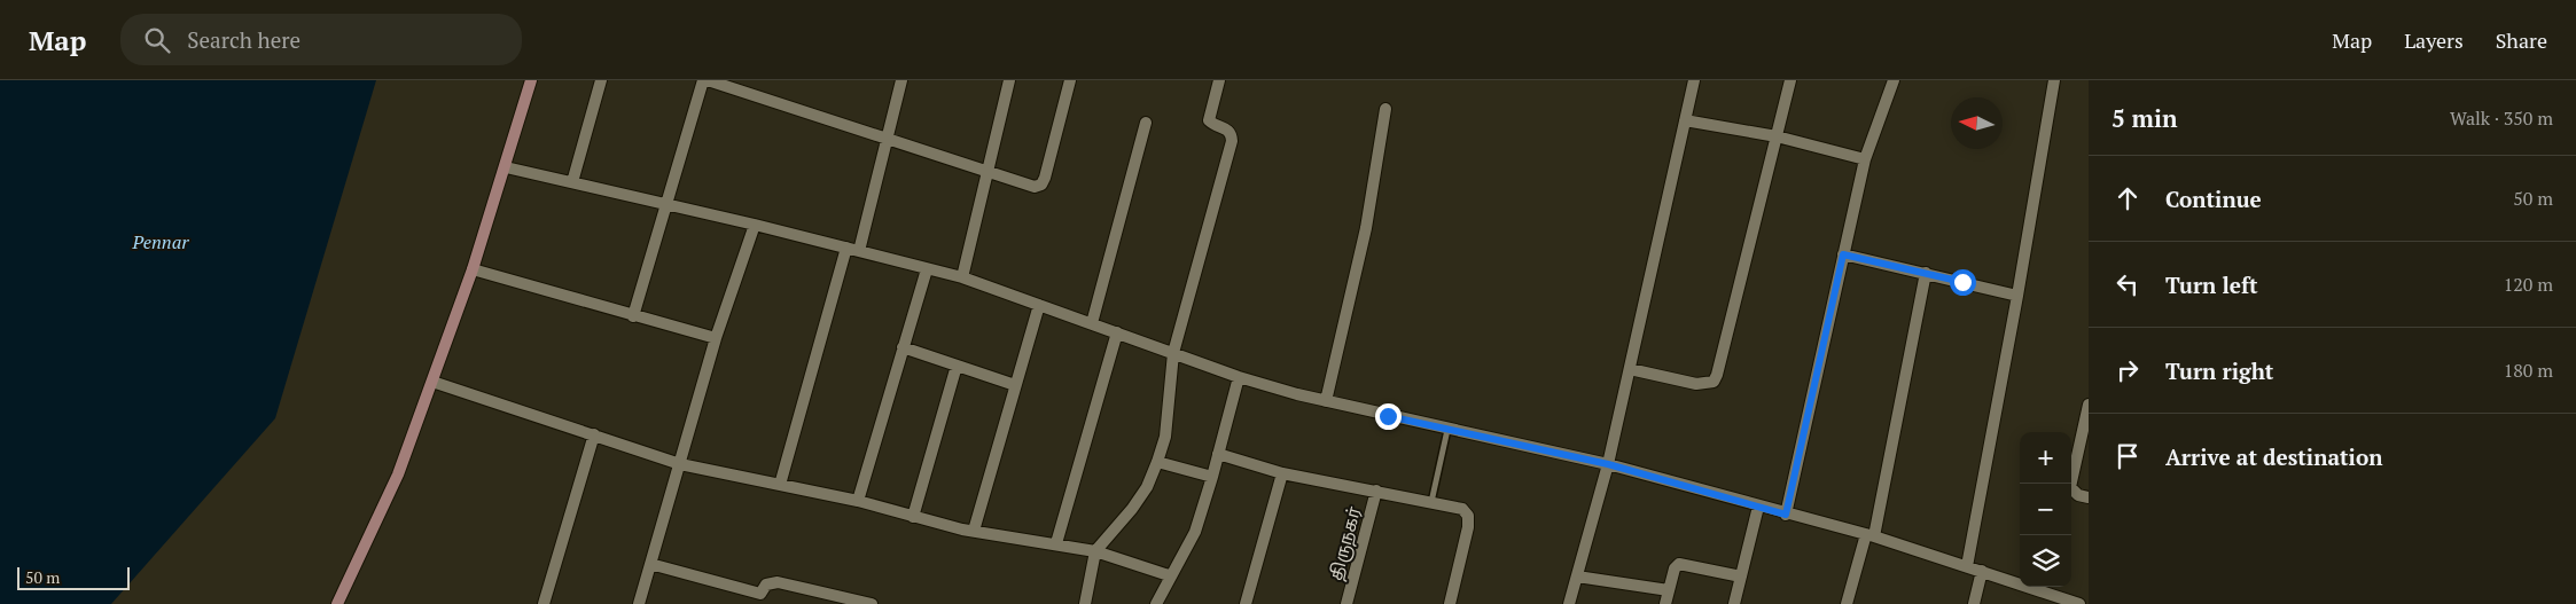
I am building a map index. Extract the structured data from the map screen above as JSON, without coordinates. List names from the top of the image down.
{
  "streets": {
    "street": ["திருநகர்"]
  },
  "water": ["Pennar"],
  "scale_bar": "50 m",
  "north": "left",
  "page": {
    "header": "Map",
    "search": "Search here",
    "nav": ["Map", "Layers", "Share"],
    "heading": ["5 min", "Walk · 350 m"],
    "list": [
      ["Continue", "50 m"],
      ["Turn left", "120 m"],
      ["Turn right", "180 m"],
      "Arrive at destination"
    ],
    "map_buttons": ["+", "−"],
    "scale": "50 m"
  }
}
